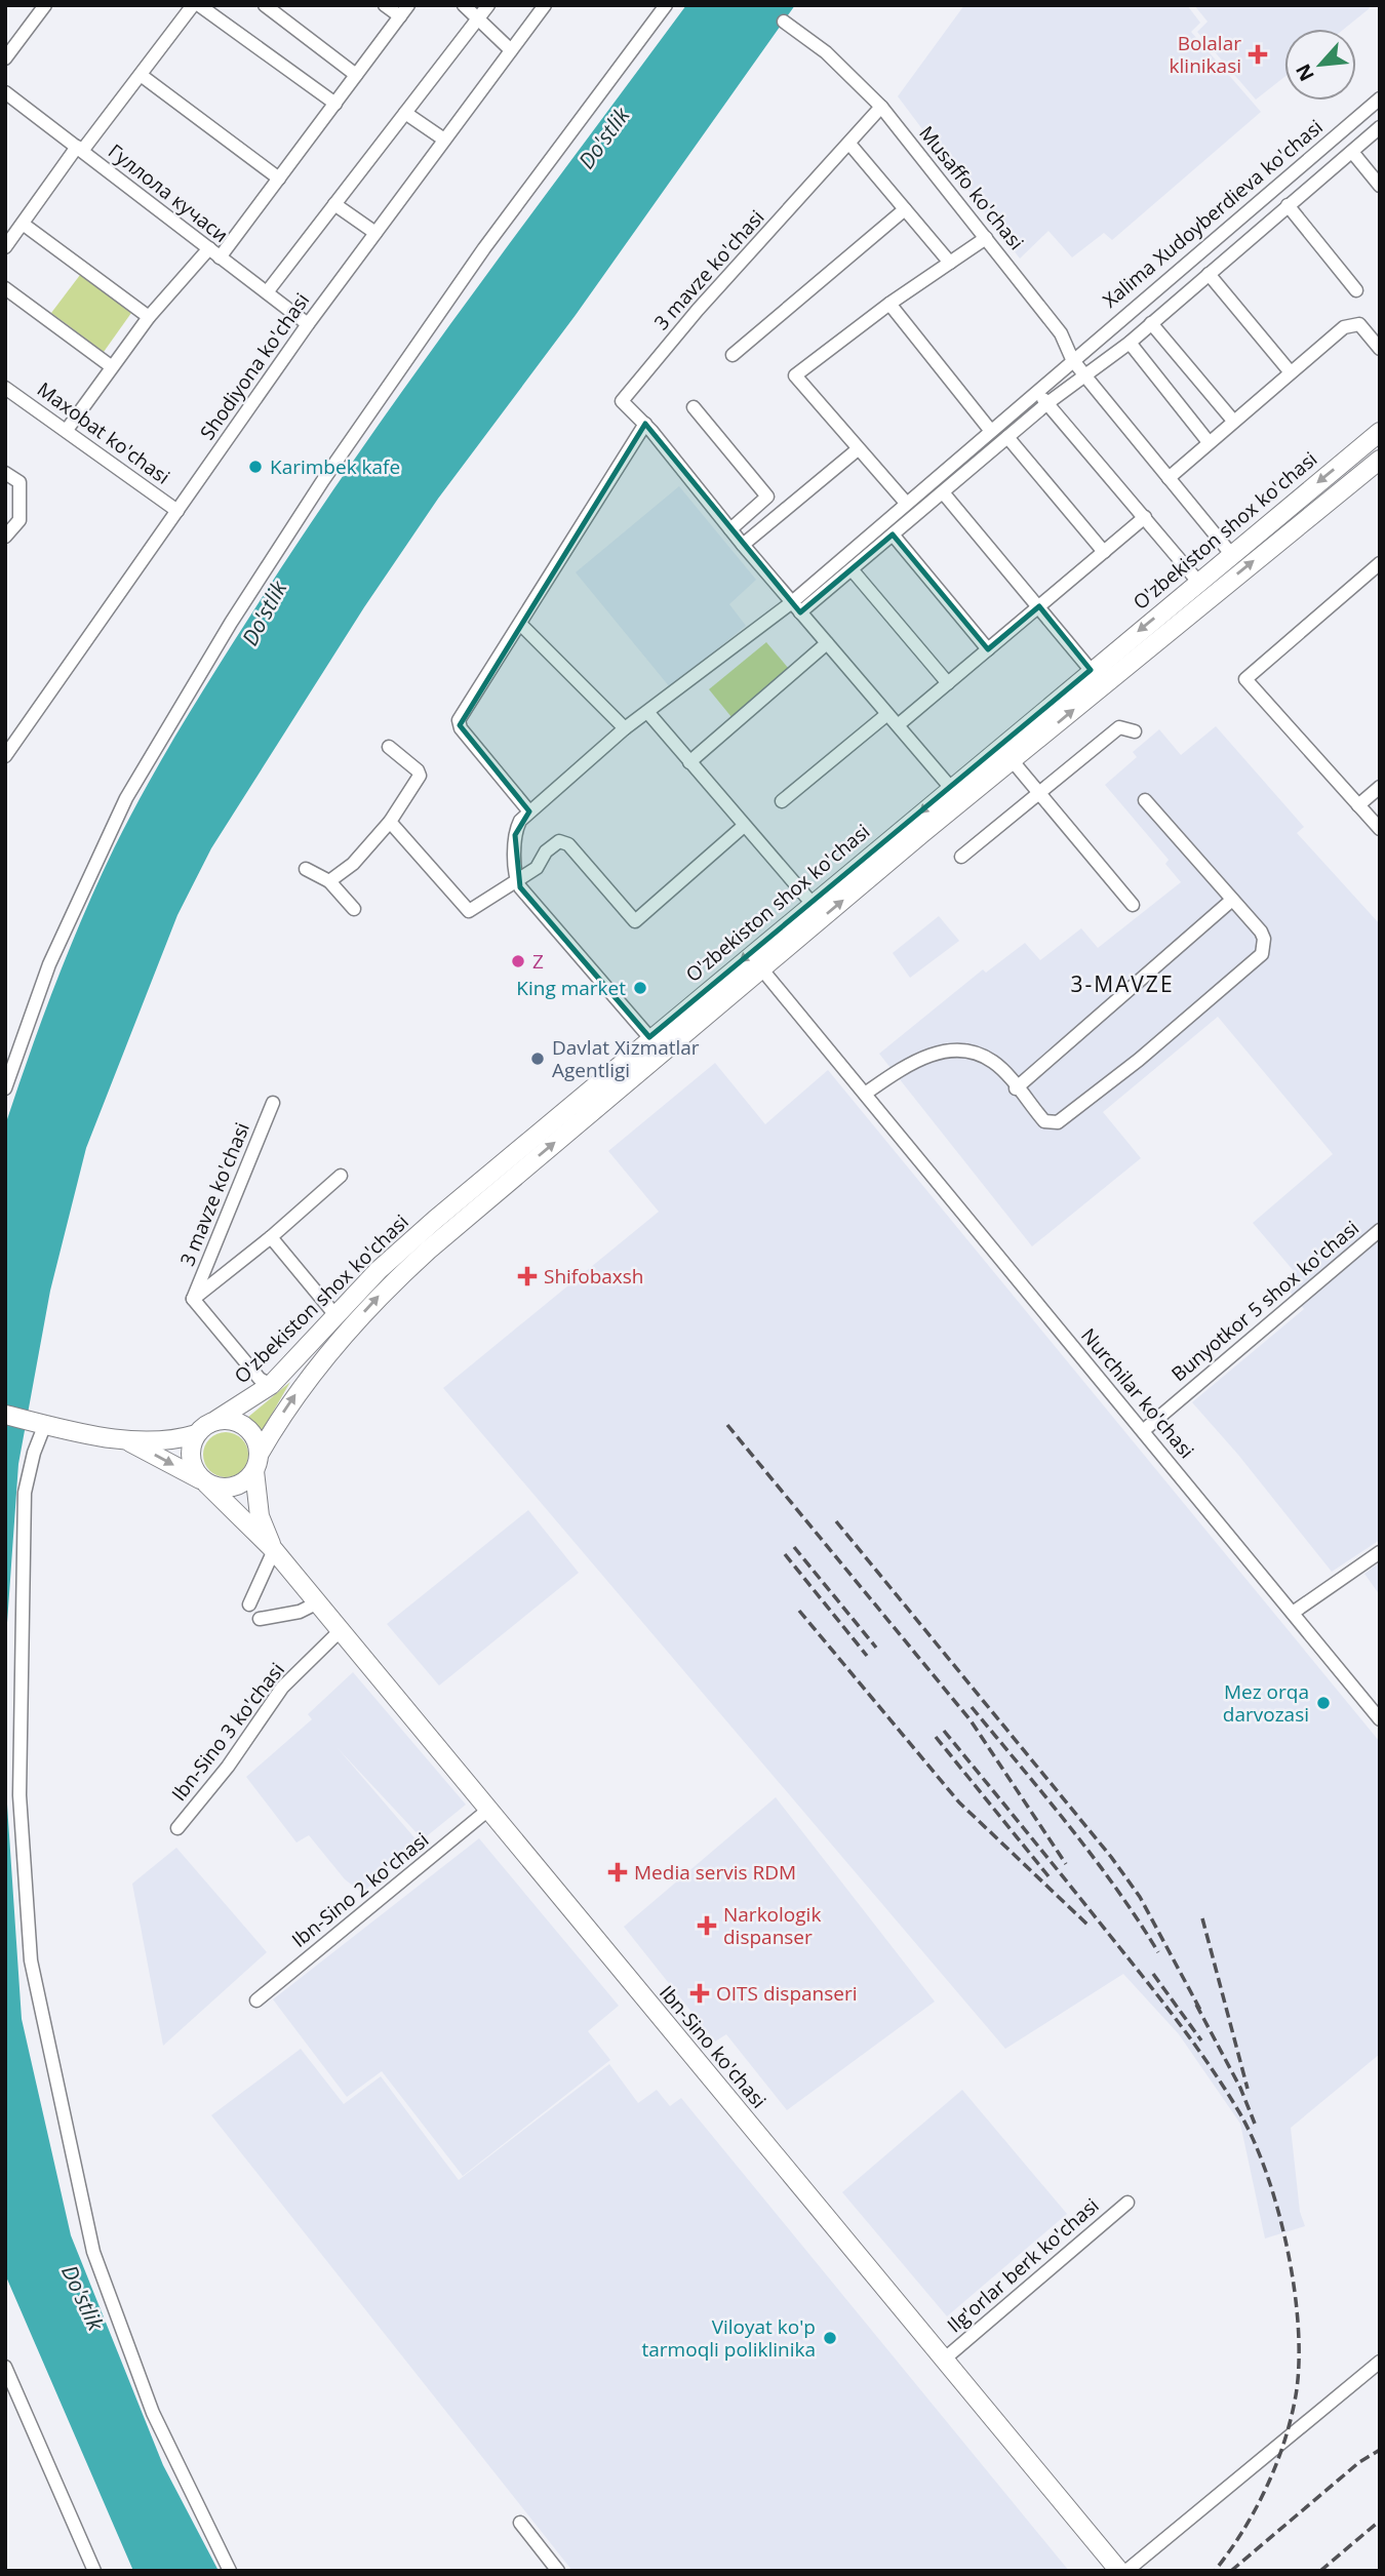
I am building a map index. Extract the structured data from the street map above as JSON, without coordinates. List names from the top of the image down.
{
  "streets": {
    "main road": ["O'zbekiston shox ko'chasi", "Ibn-Sino ko'chasi"],
    "street": [
      "Musaffo ko'chasi",
      "Гуллола кучаси",
      "Xalima Xudoyberdieva ko'chasi",
      "3 mavze ko'chasi",
      "Shodiyona ko'chasi",
      "Maxobat ko'chasi",
      "Bunyotkor 5 shox ko'chasi",
      "Nurchilar ko'chasi",
      "Ibn-Sino 3 ko'chasi",
      "Ibn-Sino 2 ko'chasi",
      "Ilg'orlar berk ko'chasi"
    ]
  },
  "crossings": [
    ["Musaffo ko'chasi", "Xalima Xudoyberdieva ko'chasi"],
    ["Musaffo ko'chasi", "3 mavze ko'chasi"],
    ["Musaffo ko'chasi", "O'zbekiston shox ko'chasi"],
    ["Гуллола кучаси", "Shodiyona ko'chasi"],
    ["Xalima Xudoyberdieva ko'chasi", "3 mavze ko'chasi"],
    ["3 mavze ko'chasi", "O'zbekiston shox ko'chasi"],
    ["Shodiyona ko'chasi", "Maxobat ko'chasi"],
    ["O'zbekiston shox ko'chasi", "Nurchilar ko'chasi"],
    ["Bunyotkor 5 shox ko'chasi", "Nurchilar ko'chasi"],
    ["Ibn-Sino 3 ko'chasi", "Ibn-Sino ko'chasi"],
    ["Ibn-Sino 2 ko'chasi", "Ibn-Sino ko'chasi"],
    ["Ibn-Sino ko'chasi", "Ilg'orlar berk ko'chasi"]
  ],
  "districts": ["3-MAVZE"],
  "water": ["Do'stlik"],
  "places": {
    "health": [
      "Bolalar klinikasi",
      "Shifobaxsh",
      "Media servis RDM",
      "Narkologik dispanser",
      "OITS dispanseri"
    ],
    "other": [
      "Karimbek kafe",
      "Z",
      "King market",
      "Davlat Xizmatlar Agentligi",
      "Mez orqa darvozasi",
      "Viloyat ko'p tarmoqli poliklinika"
    ]
  },
  "north": "bottom left"
}
